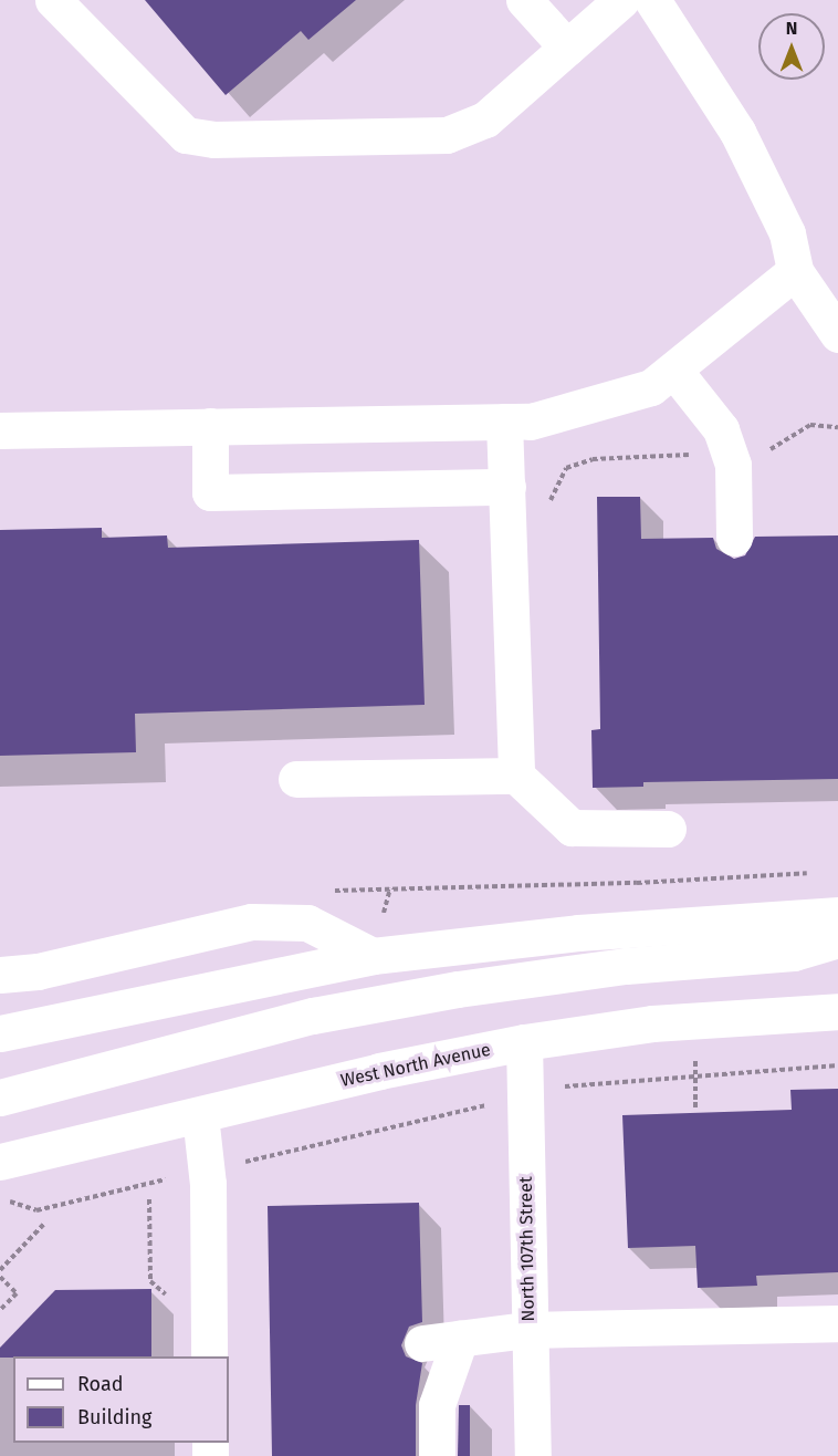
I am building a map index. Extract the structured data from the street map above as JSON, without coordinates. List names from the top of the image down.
{
  "streets": {
    "main road": ["West North Avenue", "North 107th Street"]
  },
  "crossings": [
    ["West North Avenue", "North 107th Street"]
  ],
  "legend": ["Road", "Building"],
  "north": "top"
}
